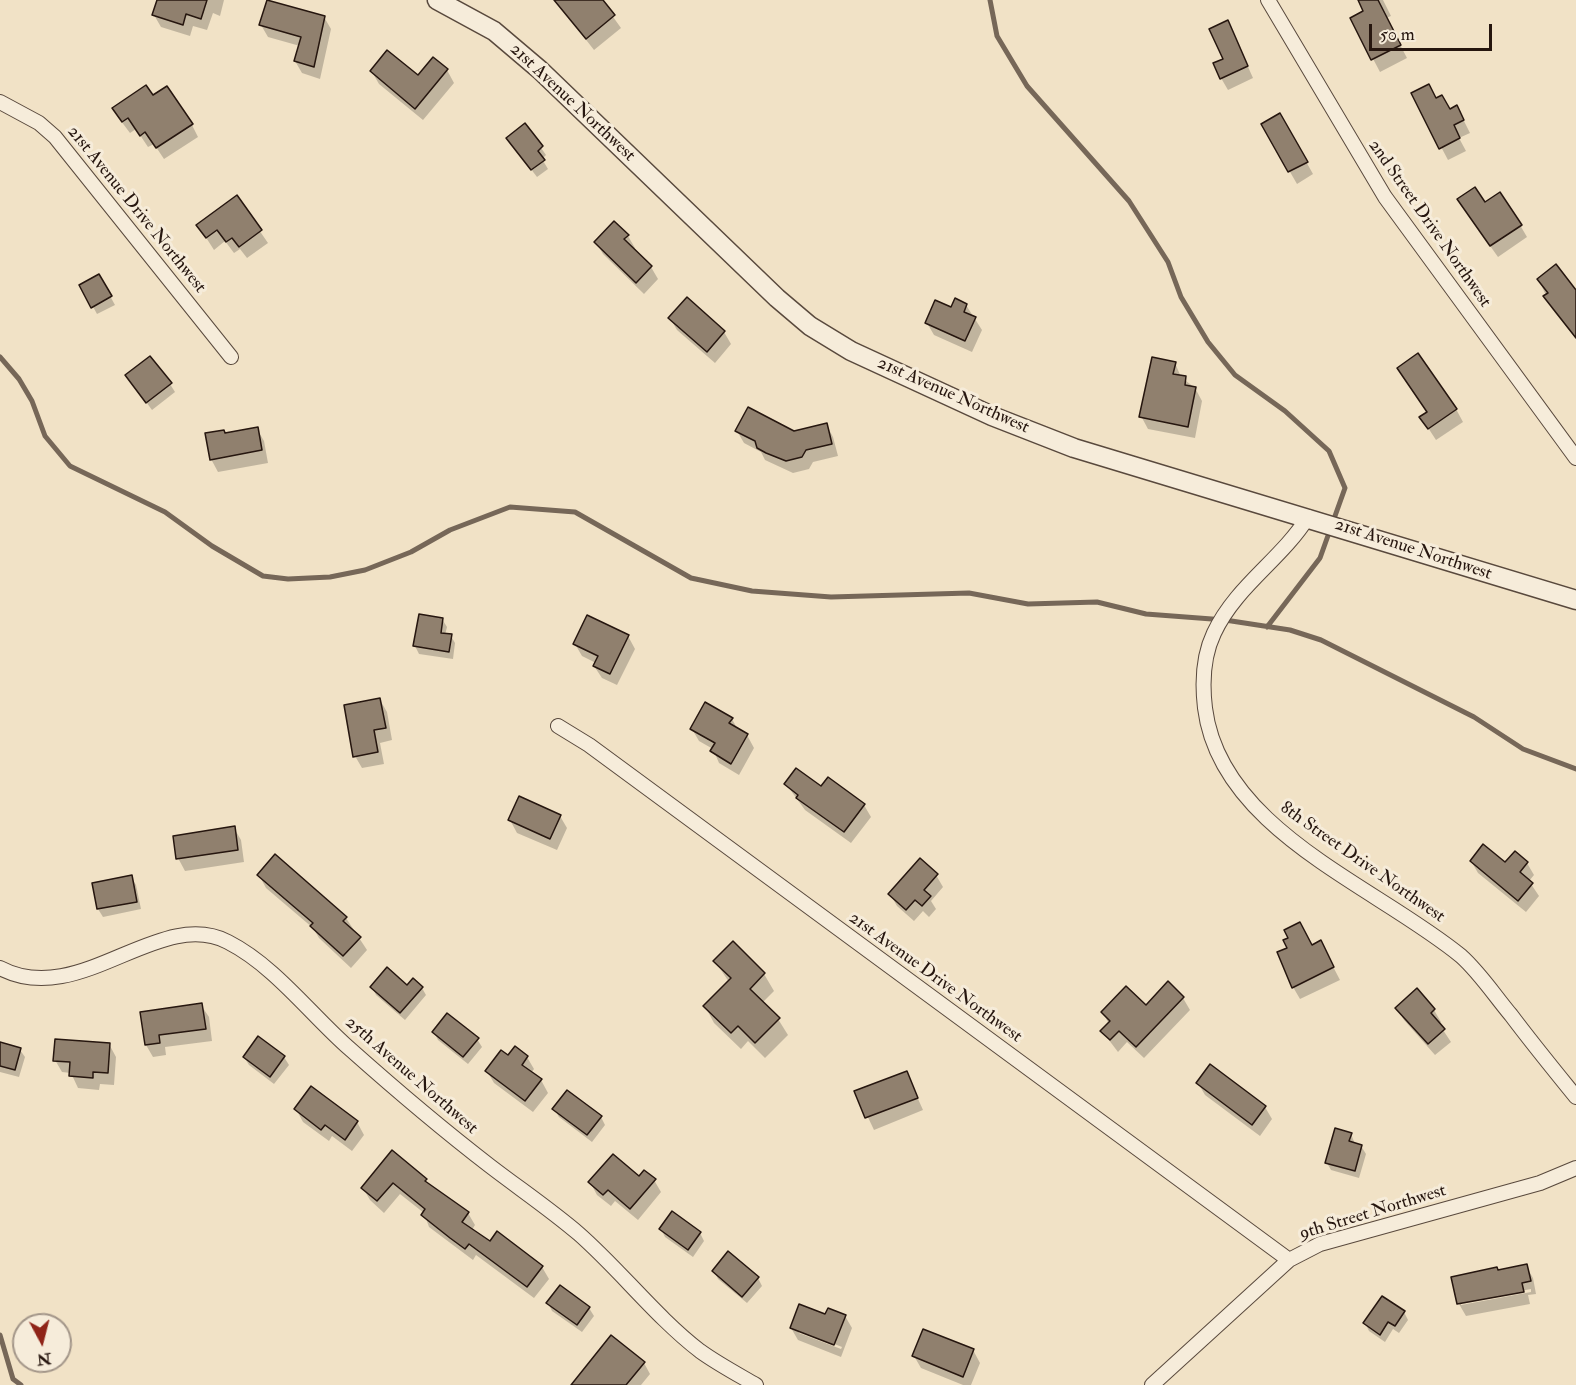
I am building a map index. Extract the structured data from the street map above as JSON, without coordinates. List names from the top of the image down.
{
  "streets": {
    "street": [
      "21st Avenue Northwest",
      "21st Avenue Drive Northwest",
      "2nd Street Drive Northwest",
      "8th Street Drive Northwest",
      "25th Avenue Northwest",
      "9th Street Northwest"
    ]
  },
  "crossings": [
    ["21st Avenue Northwest", "8th Street Drive Northwest"],
    ["21st Avenue Drive Northwest", "9th Street Northwest"]
  ],
  "scale_bar": "50 m",
  "north": "bottom"
}
